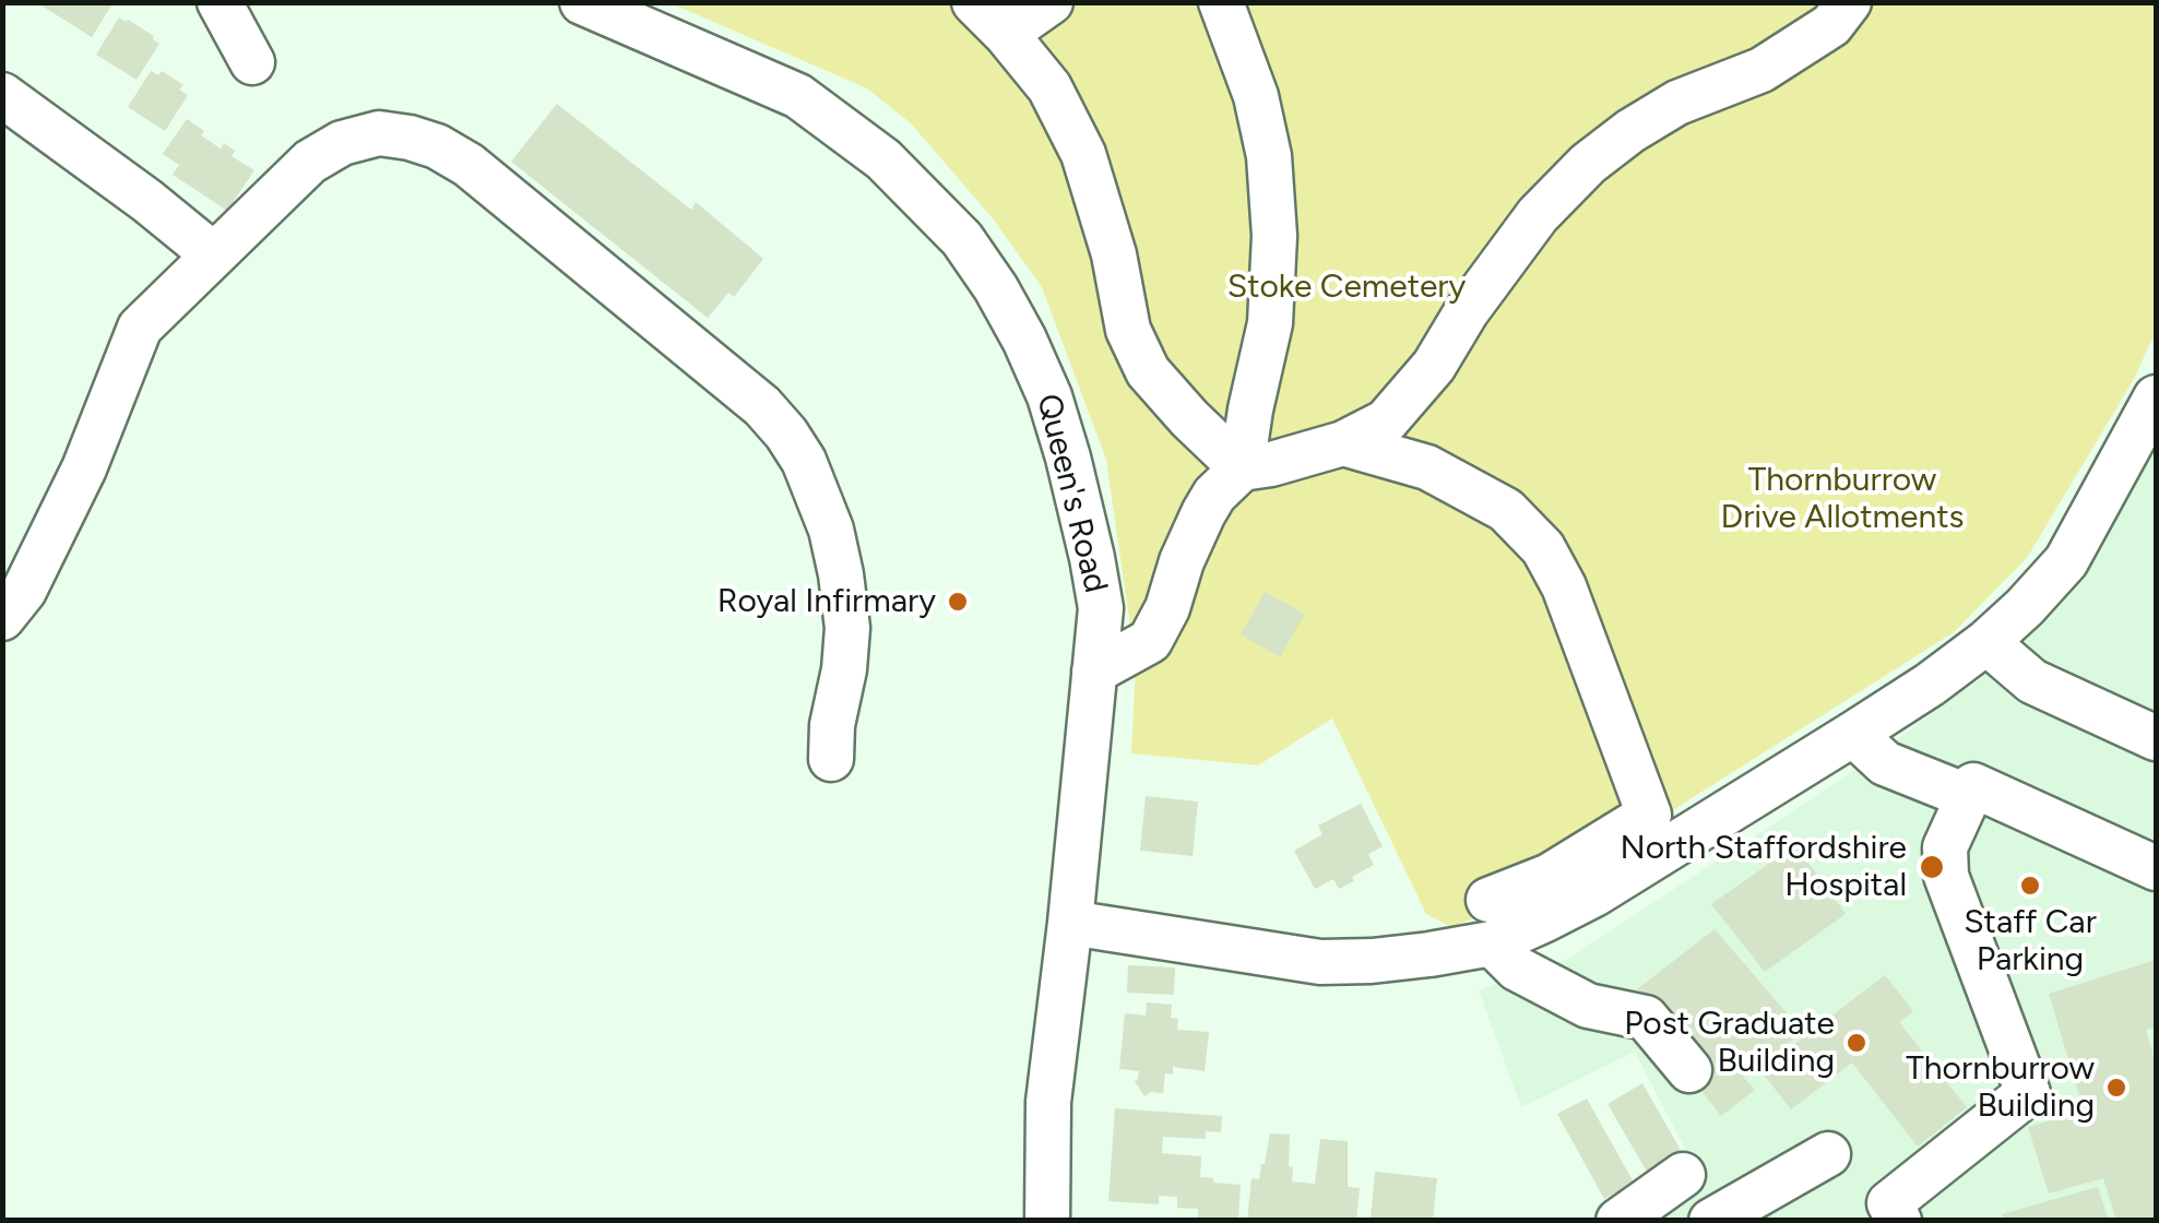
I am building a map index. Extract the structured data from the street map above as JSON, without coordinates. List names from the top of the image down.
{
  "streets": {
    "street": ["Queen's Road"]
  },
  "parks": ["Stoke Cemetery", "Thornburrow Drive Allotments"],
  "places": [
    "Royal Infirmary",
    "North Staffordshire Hospital",
    "Staff Car Parking",
    "Post Graduate Building",
    "Thornburrow Building"
  ]
}
